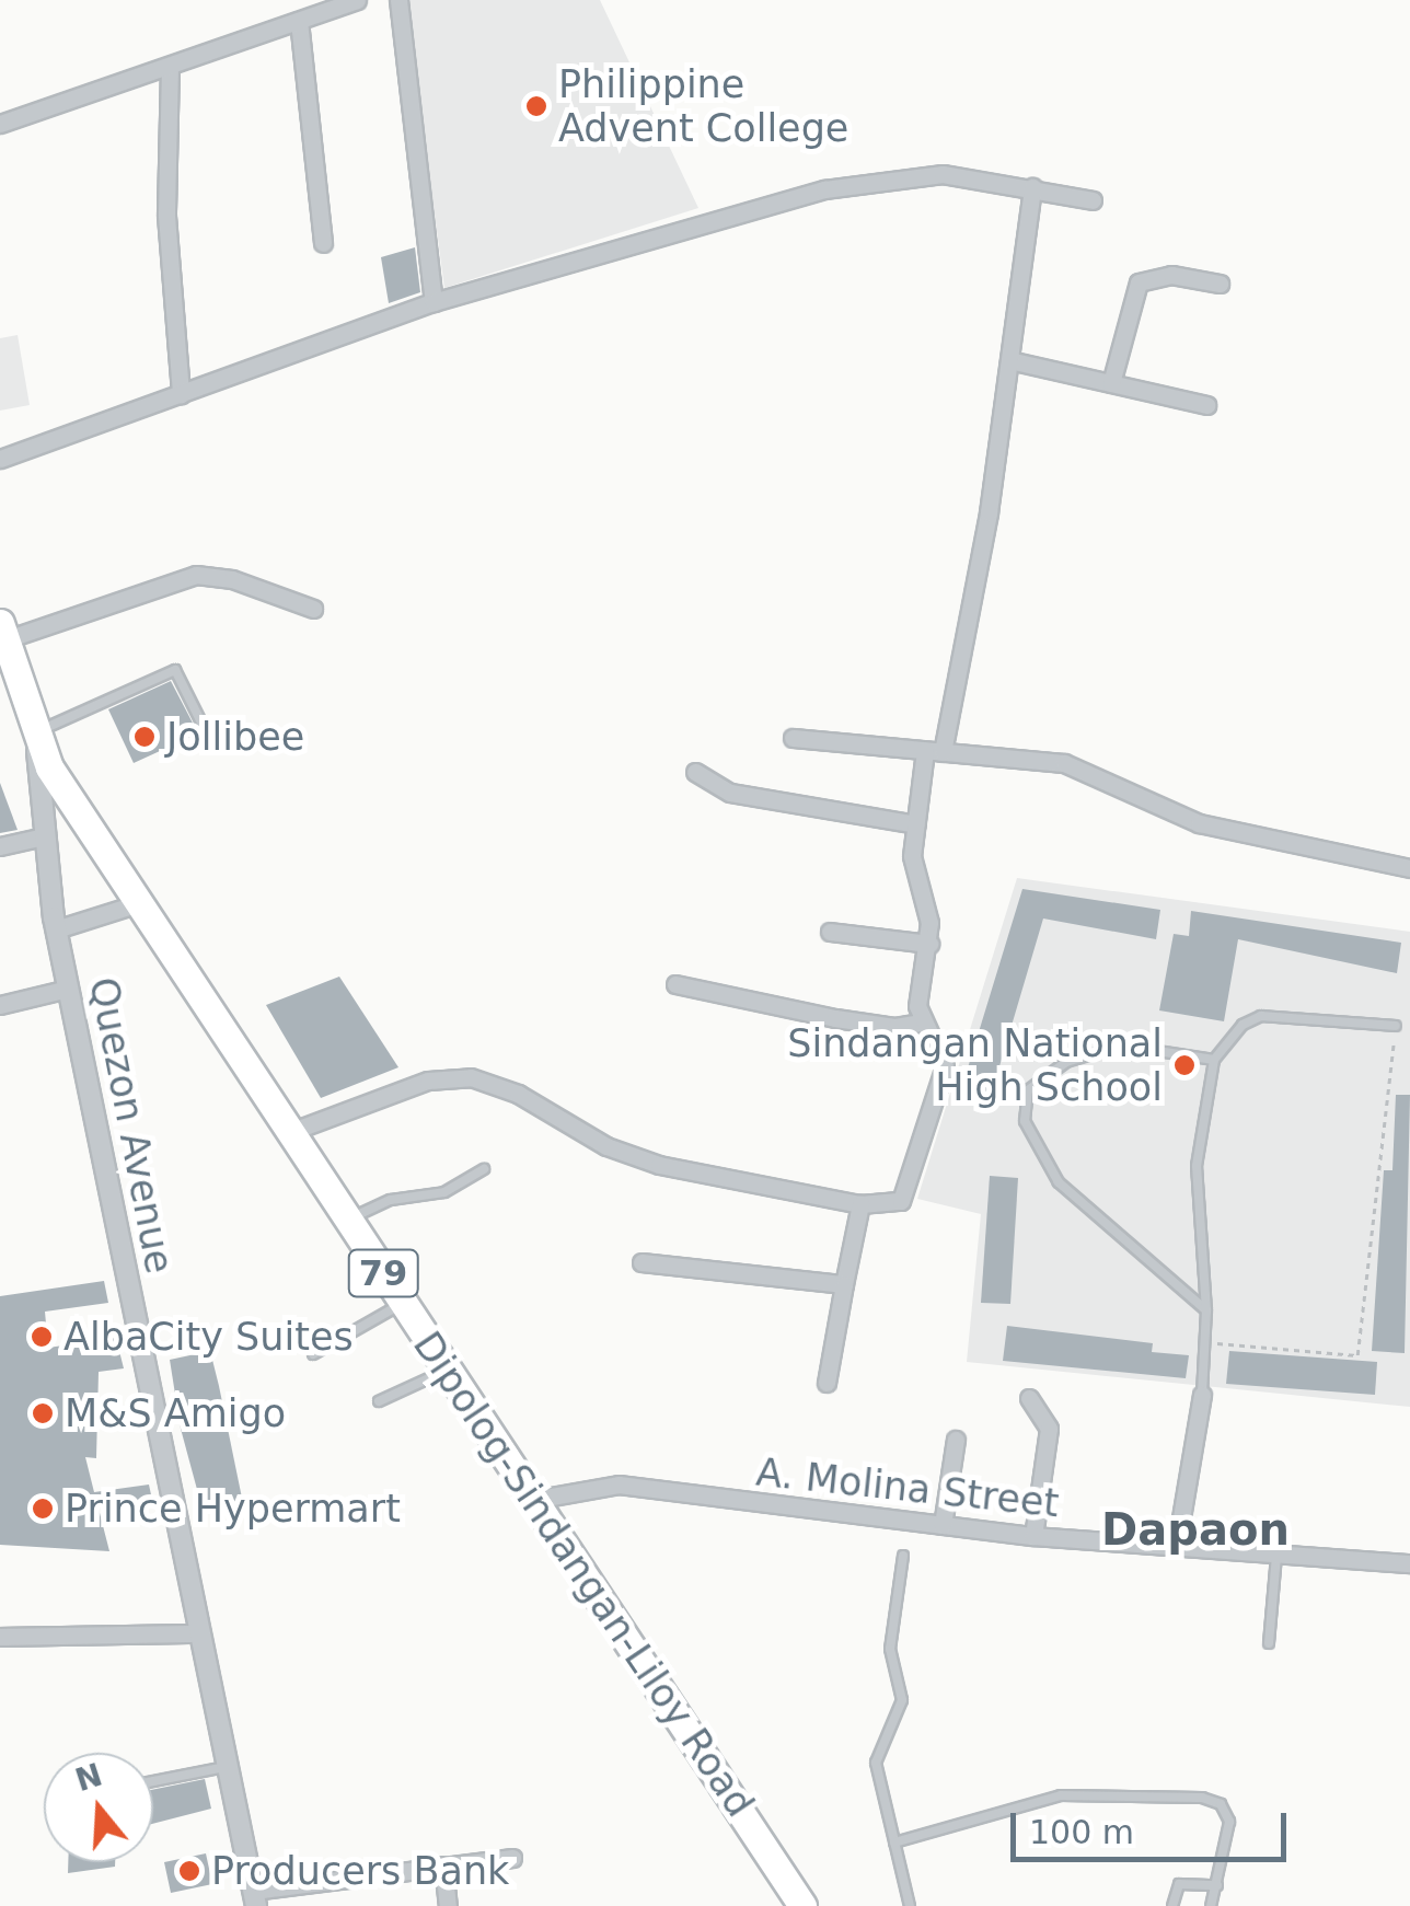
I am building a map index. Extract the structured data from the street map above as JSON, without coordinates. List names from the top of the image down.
{
  "streets": {
    "highway": ["79", "Dipolog-Sindangan-Liloy Road"],
    "street": ["Quezon Avenue", "A. Molina Street"]
  },
  "crossings": [
    ["Quezon Avenue", "Dipolog-Sindangan-Liloy Road"],
    ["A. Molina Street", "Dipolog-Sindangan-Liloy Road"]
  ],
  "districts": ["Dapaon"],
  "places": [
    "Philippine Advent College",
    "Jollibee",
    "Sindangan National High School",
    "AlbaCity Suites",
    "M&S Amigo",
    "Prince Hypermart",
    "Producers Bank"
  ],
  "scale_bar": "100 m",
  "north": "top"
}
